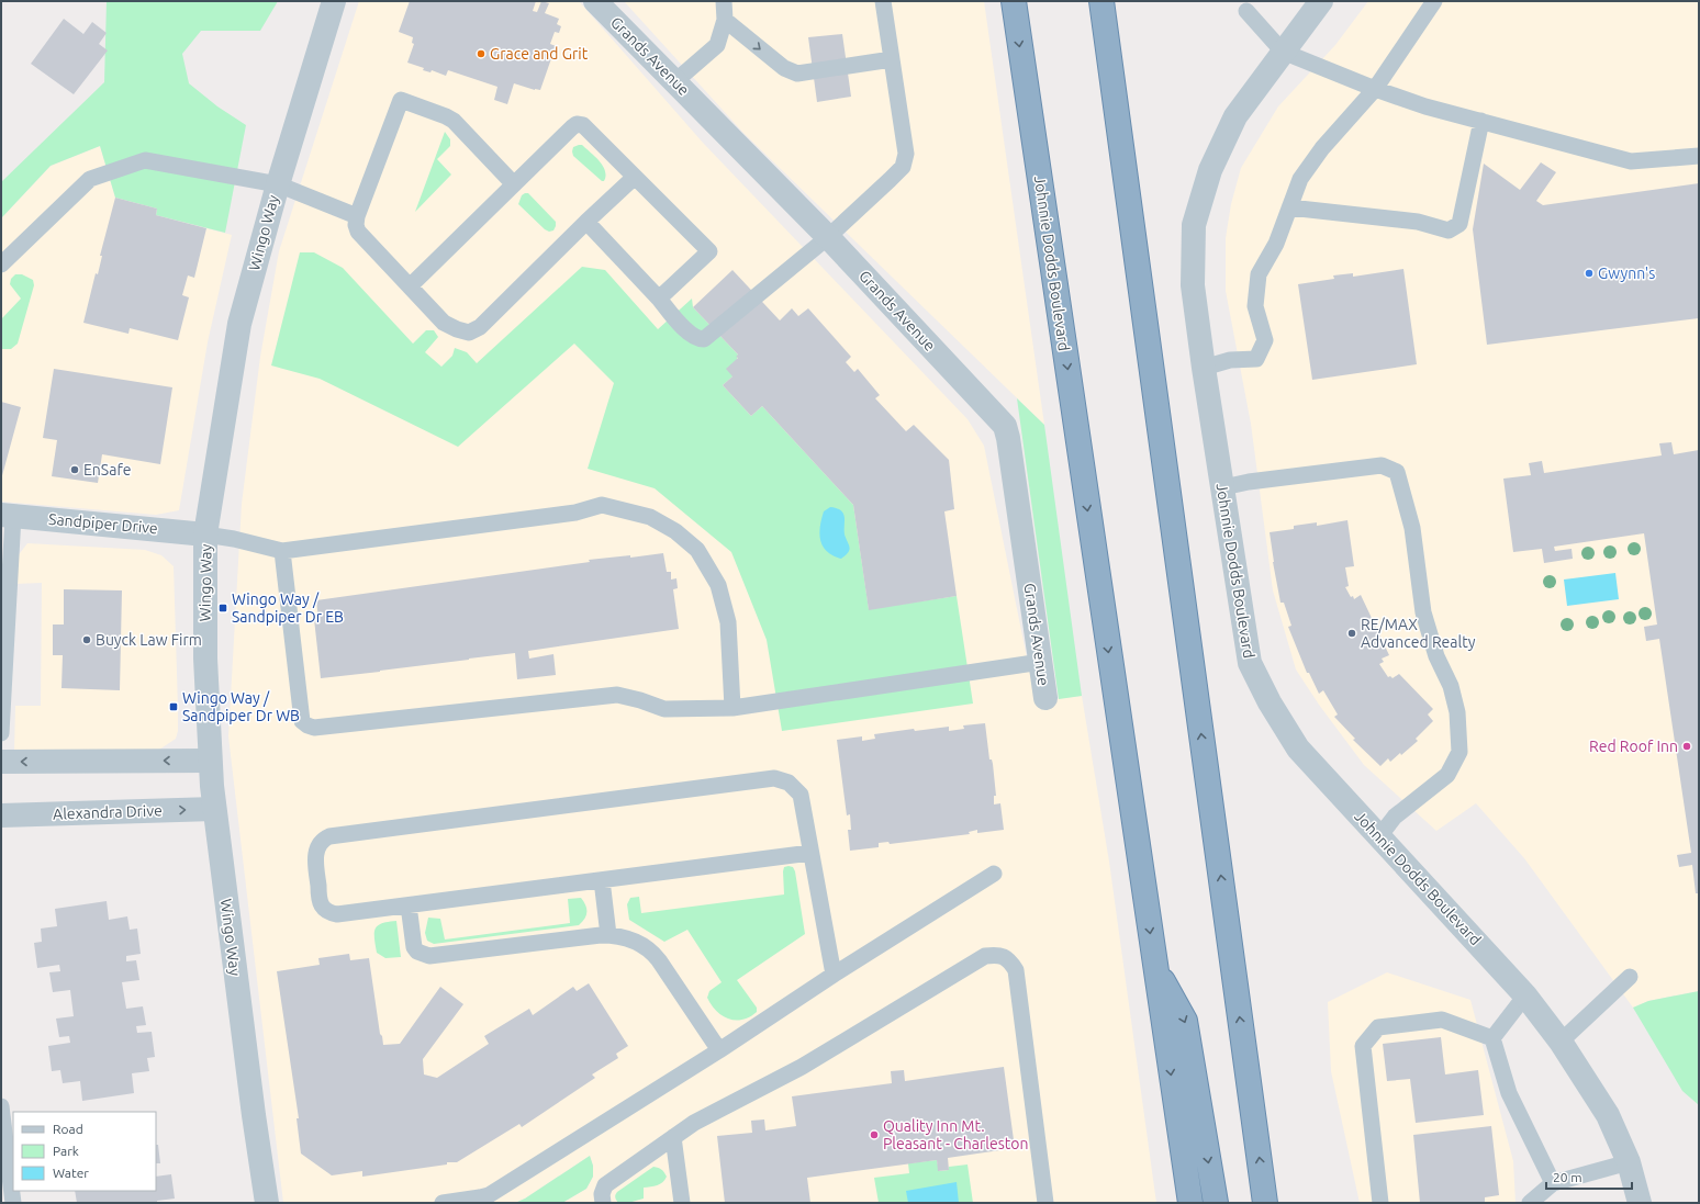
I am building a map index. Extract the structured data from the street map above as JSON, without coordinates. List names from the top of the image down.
{
  "streets": {
    "highway": ["Johnnie Dodds Boulevard"],
    "street": [
      "Grands Avenue",
      "Wingo Way",
      "Sandpiper Drive",
      "Alexandra Drive"
    ]
  },
  "crossings": [
    ["Wingo Way", "Sandpiper Drive"],
    ["Wingo Way", "Alexandra Drive"]
  ],
  "places": {
    "other": [
      "Grace and Grit",
      "Gwynn's",
      "EnSafe",
      "RE/MAX Advanced Realty",
      "Buyck Law Firm",
      "Red Roof Inn",
      "Quality Inn Mt. Pleasant - Charleston"
    ],
    "transit": ["Wingo Way / Sandpiper Dr EB", "Wingo Way / Sandpiper Dr WB"]
  },
  "legend": ["Road", "Park", "Water"],
  "scale_bar": "20 m"
}
